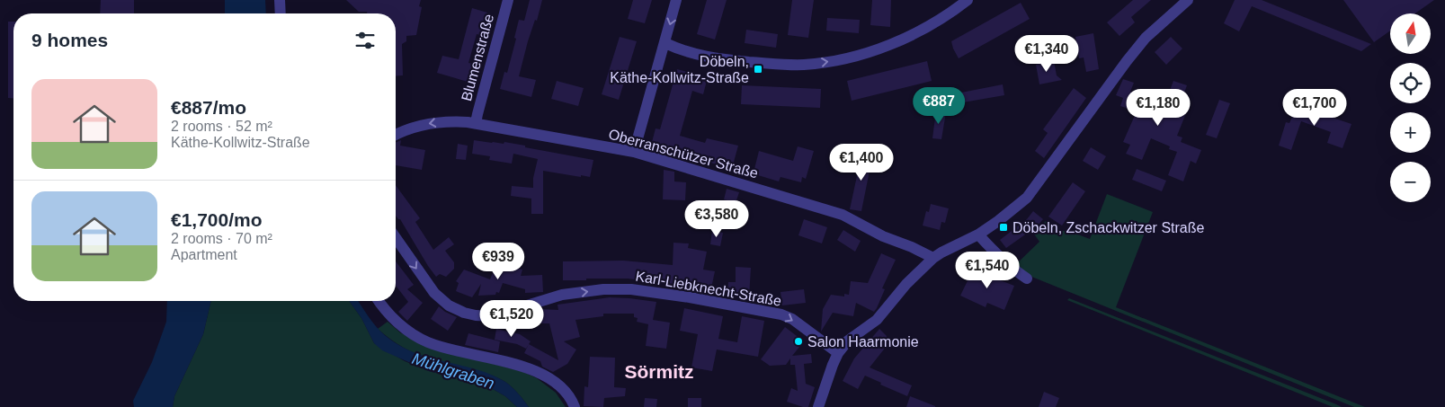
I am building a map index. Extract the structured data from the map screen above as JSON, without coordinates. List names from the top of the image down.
{
  "streets": {
    "street": ["Blumenstraße", "Oberranschützer Straße", "Karl-Liebknecht-Straße"]
  },
  "crossings": [
    ["Blumenstraße", "Oberranschützer Straße"]
  ],
  "districts": ["Sörmitz"],
  "water": ["Mühlgraben"],
  "places": {
    "transit": ["Döbeln, Käthe-Kollwitz-Straße", "Döbeln, Zschackwitzer Straße"],
    "other": ["Salon Haarmonie"]
  },
  "north": "top",
  "page": {
    "map_buttons": ["+", "−"],
    "heading": "9 homes",
    "price": [
      "€1,340",
      "€887",
      "€1,180",
      "€1,700",
      "€1,400",
      "€3,580",
      "€939",
      "€1,540",
      "€1,520"
    ],
    "list": [
      {
        "name": "€887/mo",
        "note": "2 rooms · 52 m² · Käthe-Kollwitz-Straße"
      },
      {
        "name": "€1,700/mo",
        "note": "2 rooms · 70 m² · Apartment"
      }
    ]
  }
}
